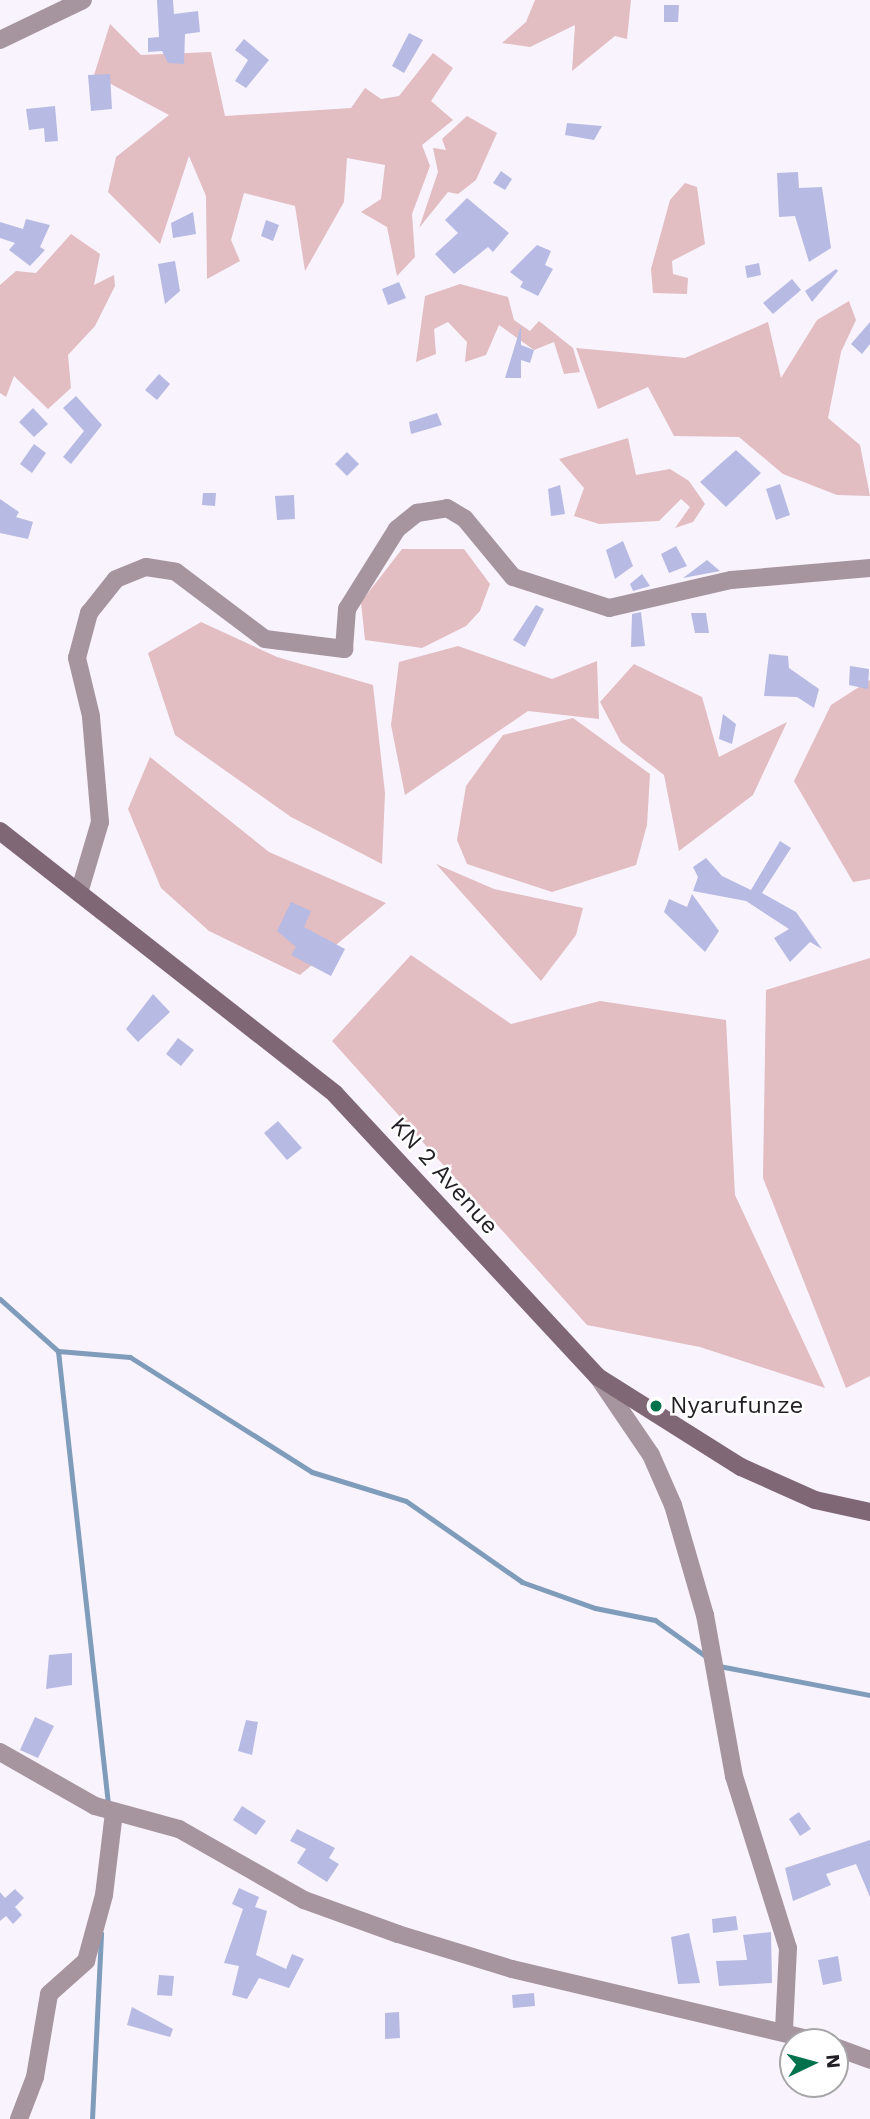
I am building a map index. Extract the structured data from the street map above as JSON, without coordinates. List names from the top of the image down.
{
  "streets": {
    "main road": ["KN 2 Avenue"]
  },
  "places": ["Nyarufunze"],
  "north": "right"
}
